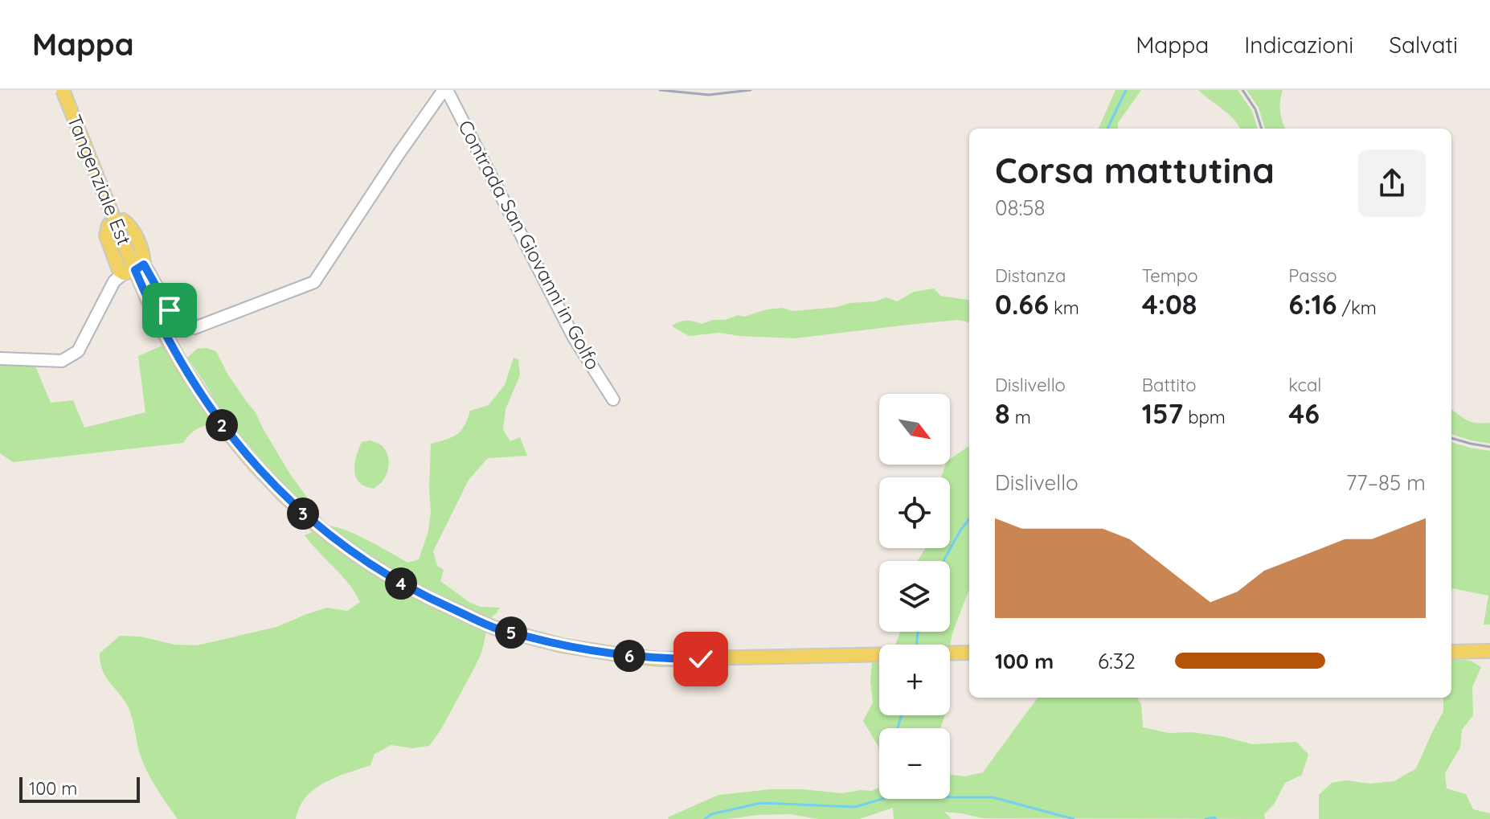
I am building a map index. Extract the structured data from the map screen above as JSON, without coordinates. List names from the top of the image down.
{
  "streets": {
    "main road": ["Tangenziale Est"],
    "street": ["Contrada San Giovanni in Golfo"]
  },
  "scale_bar": "100 m",
  "north": "bottom right",
  "page": {
    "header": "Mappa",
    "nav": ["Mappa", "Indicazioni", "Salvati"],
    "heading": ["Corsa mattutina", "08:58"],
    "stats": [
      ["Distanza", "0.66 km"],
      ["Tempo", "4:08"],
      ["Passo", "6:16 /km"],
      ["Dislivello", "8 m"],
      ["Battito", "157 bpm"],
      ["kcal", "46"]
    ],
    "map_buttons": ["+", "−"],
    "pins": [
      "2",
      "3",
      "4",
      "5",
      "6"
    ],
    "chart": ["Dislivello", "77–85 m"],
    "list": [
      {
        "name": "100 m",
        "note": "6:32"
      }
    ],
    "scale": "100 m"
  }
}
